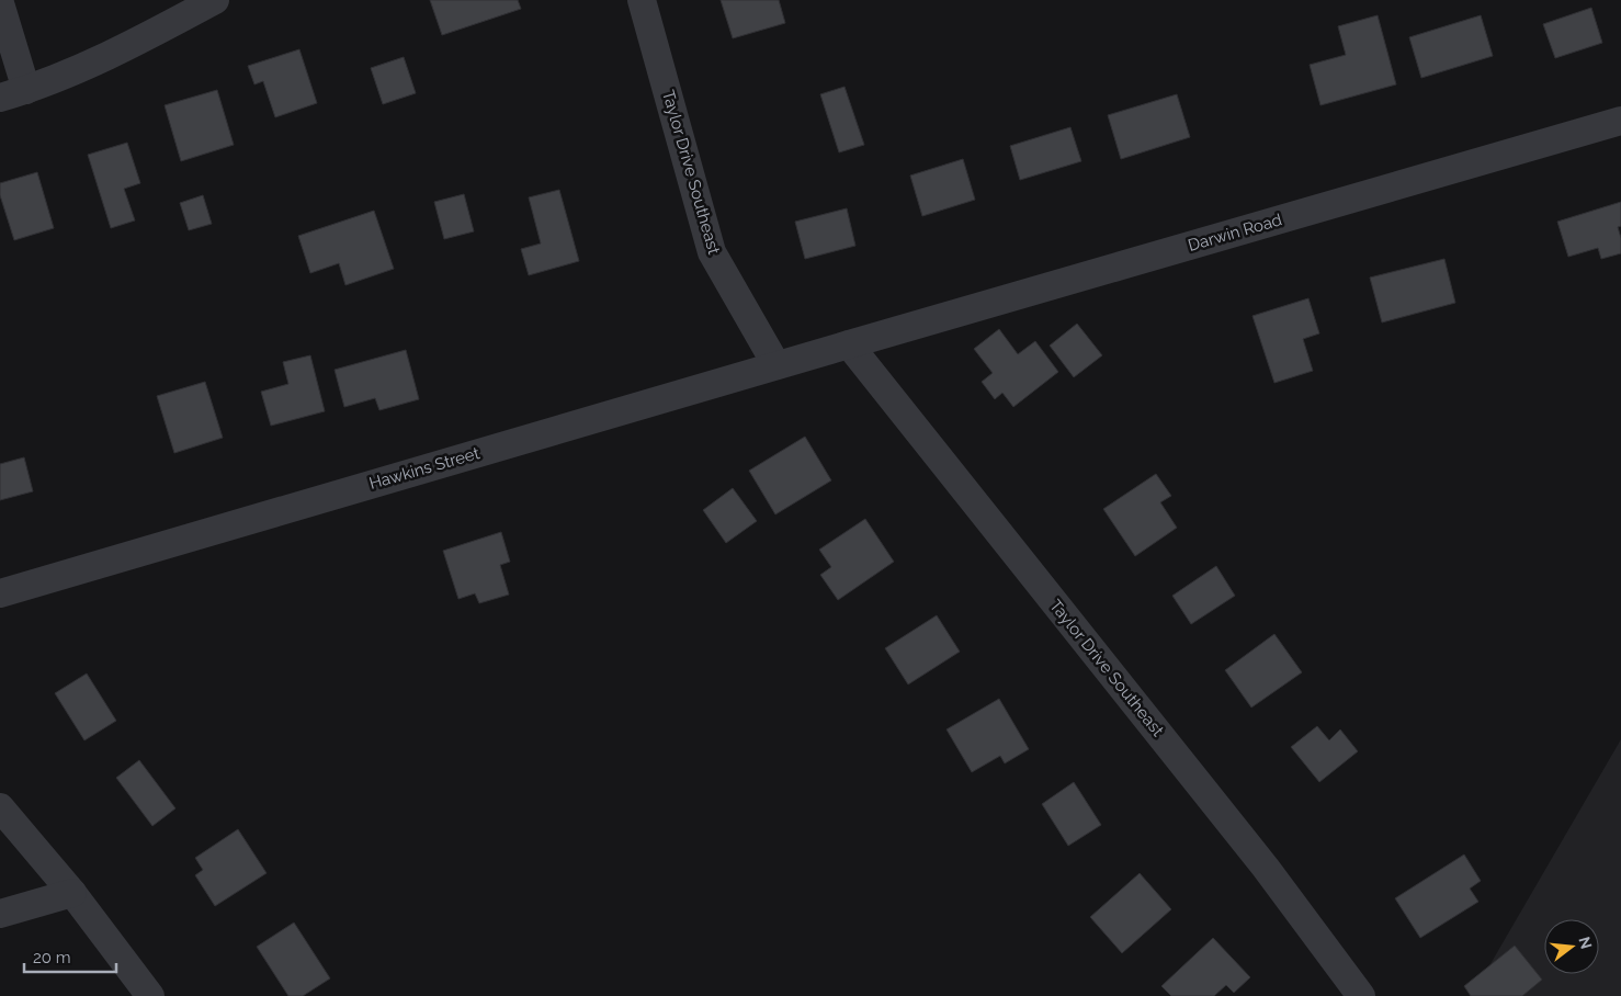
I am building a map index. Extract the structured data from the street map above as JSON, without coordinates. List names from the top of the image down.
{
  "streets": {
    "street": ["Taylor Drive Southeast", "Darwin Road", "Hawkins Street"]
  },
  "crossings": [
    ["Taylor Drive Southeast", "Darwin Road"],
    ["Taylor Drive Southeast", "Hawkins Street"],
    ["Darwin Road", "Hawkins Street"]
  ],
  "scale_bar": "20 m",
  "north": "right"
}
